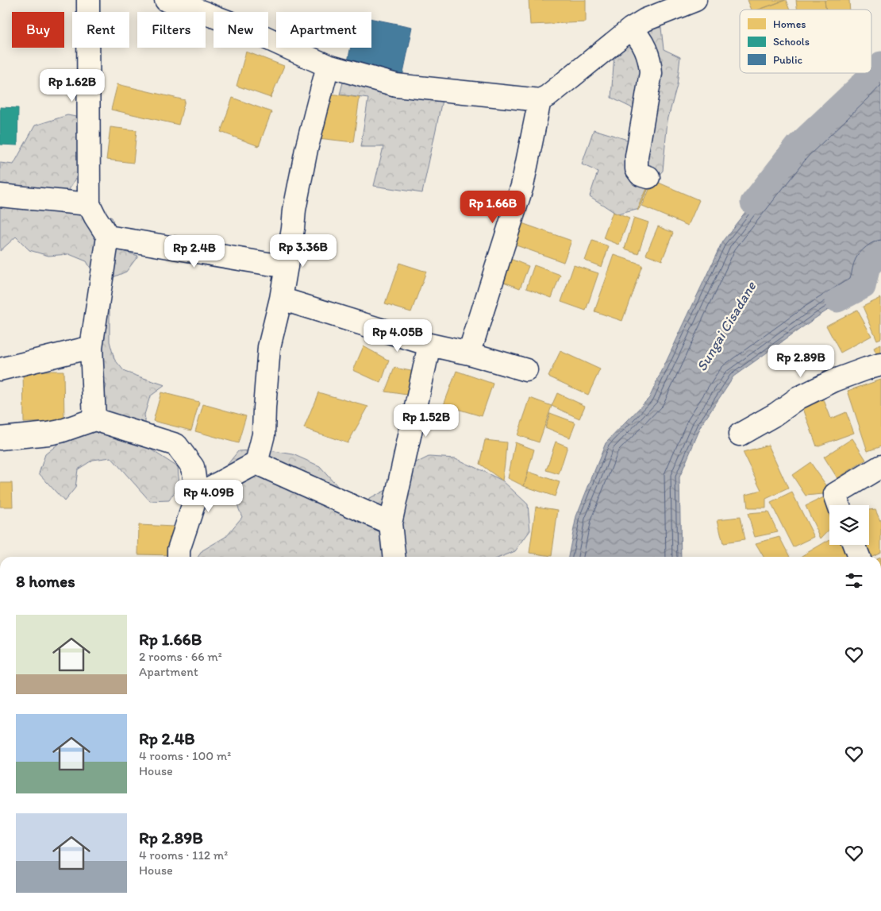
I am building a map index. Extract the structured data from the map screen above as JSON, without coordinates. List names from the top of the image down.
{
  "water": ["Sungai Cisadane"],
  "legend": ["Homes", "Schools", "Public"],
  "page": {
    "chip": [
      "Buy",
      "Rent",
      "Filters",
      "New",
      "Apartment"
    ],
    "price": [
      "Rp 1.62B",
      "Rp 1.66B",
      "Rp 3.36B",
      "Rp 2.4B",
      "Rp 4.05B",
      "Rp 2.89B",
      "Rp 1.52B",
      "Rp 4.09B"
    ],
    "heading": "8 homes",
    "list": [
      {
        "name": "Rp 1.66B",
        "note": "2 rooms · 66 m² · Apartment"
      },
      {
        "name": "Rp 2.4B",
        "note": "4 rooms · 100 m² · House"
      },
      {
        "name": "Rp 2.89B",
        "note": "4 rooms · 112 m² · House"
      }
    ]
  }
}
